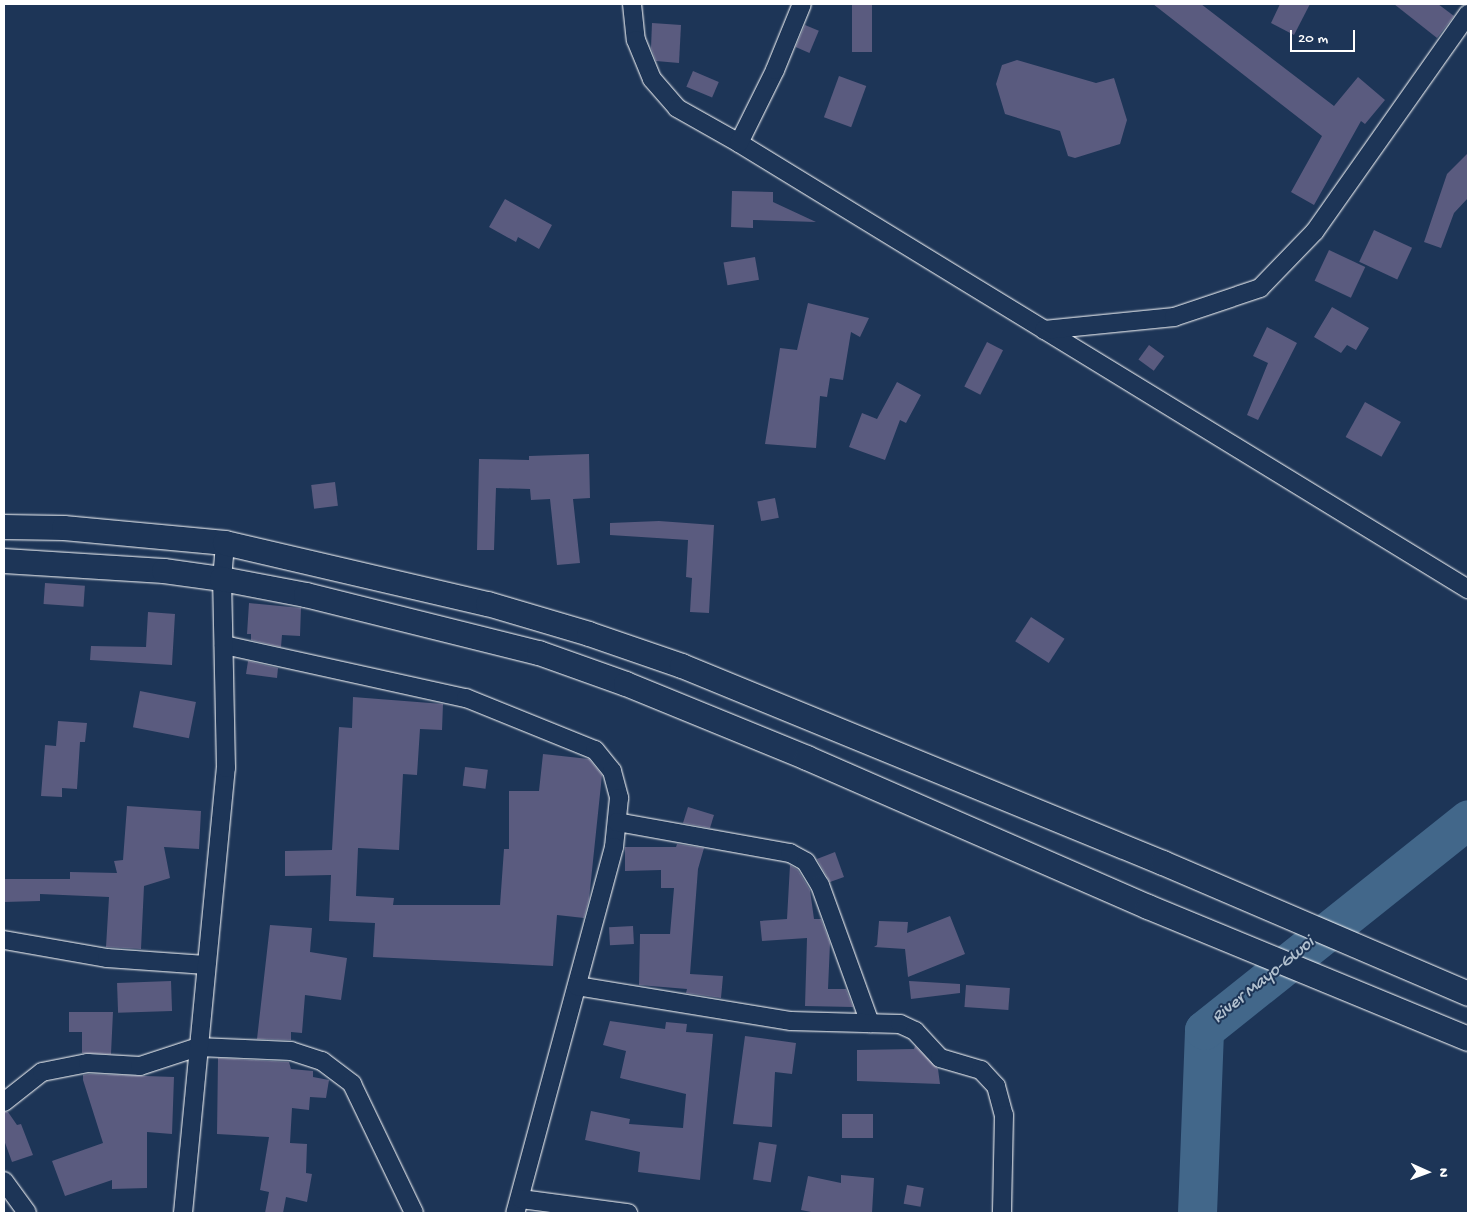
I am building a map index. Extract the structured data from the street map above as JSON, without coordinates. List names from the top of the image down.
{
  "water": ["River Mayo-Gwoi"],
  "scale_bar": "20 m",
  "north": "right"
}
